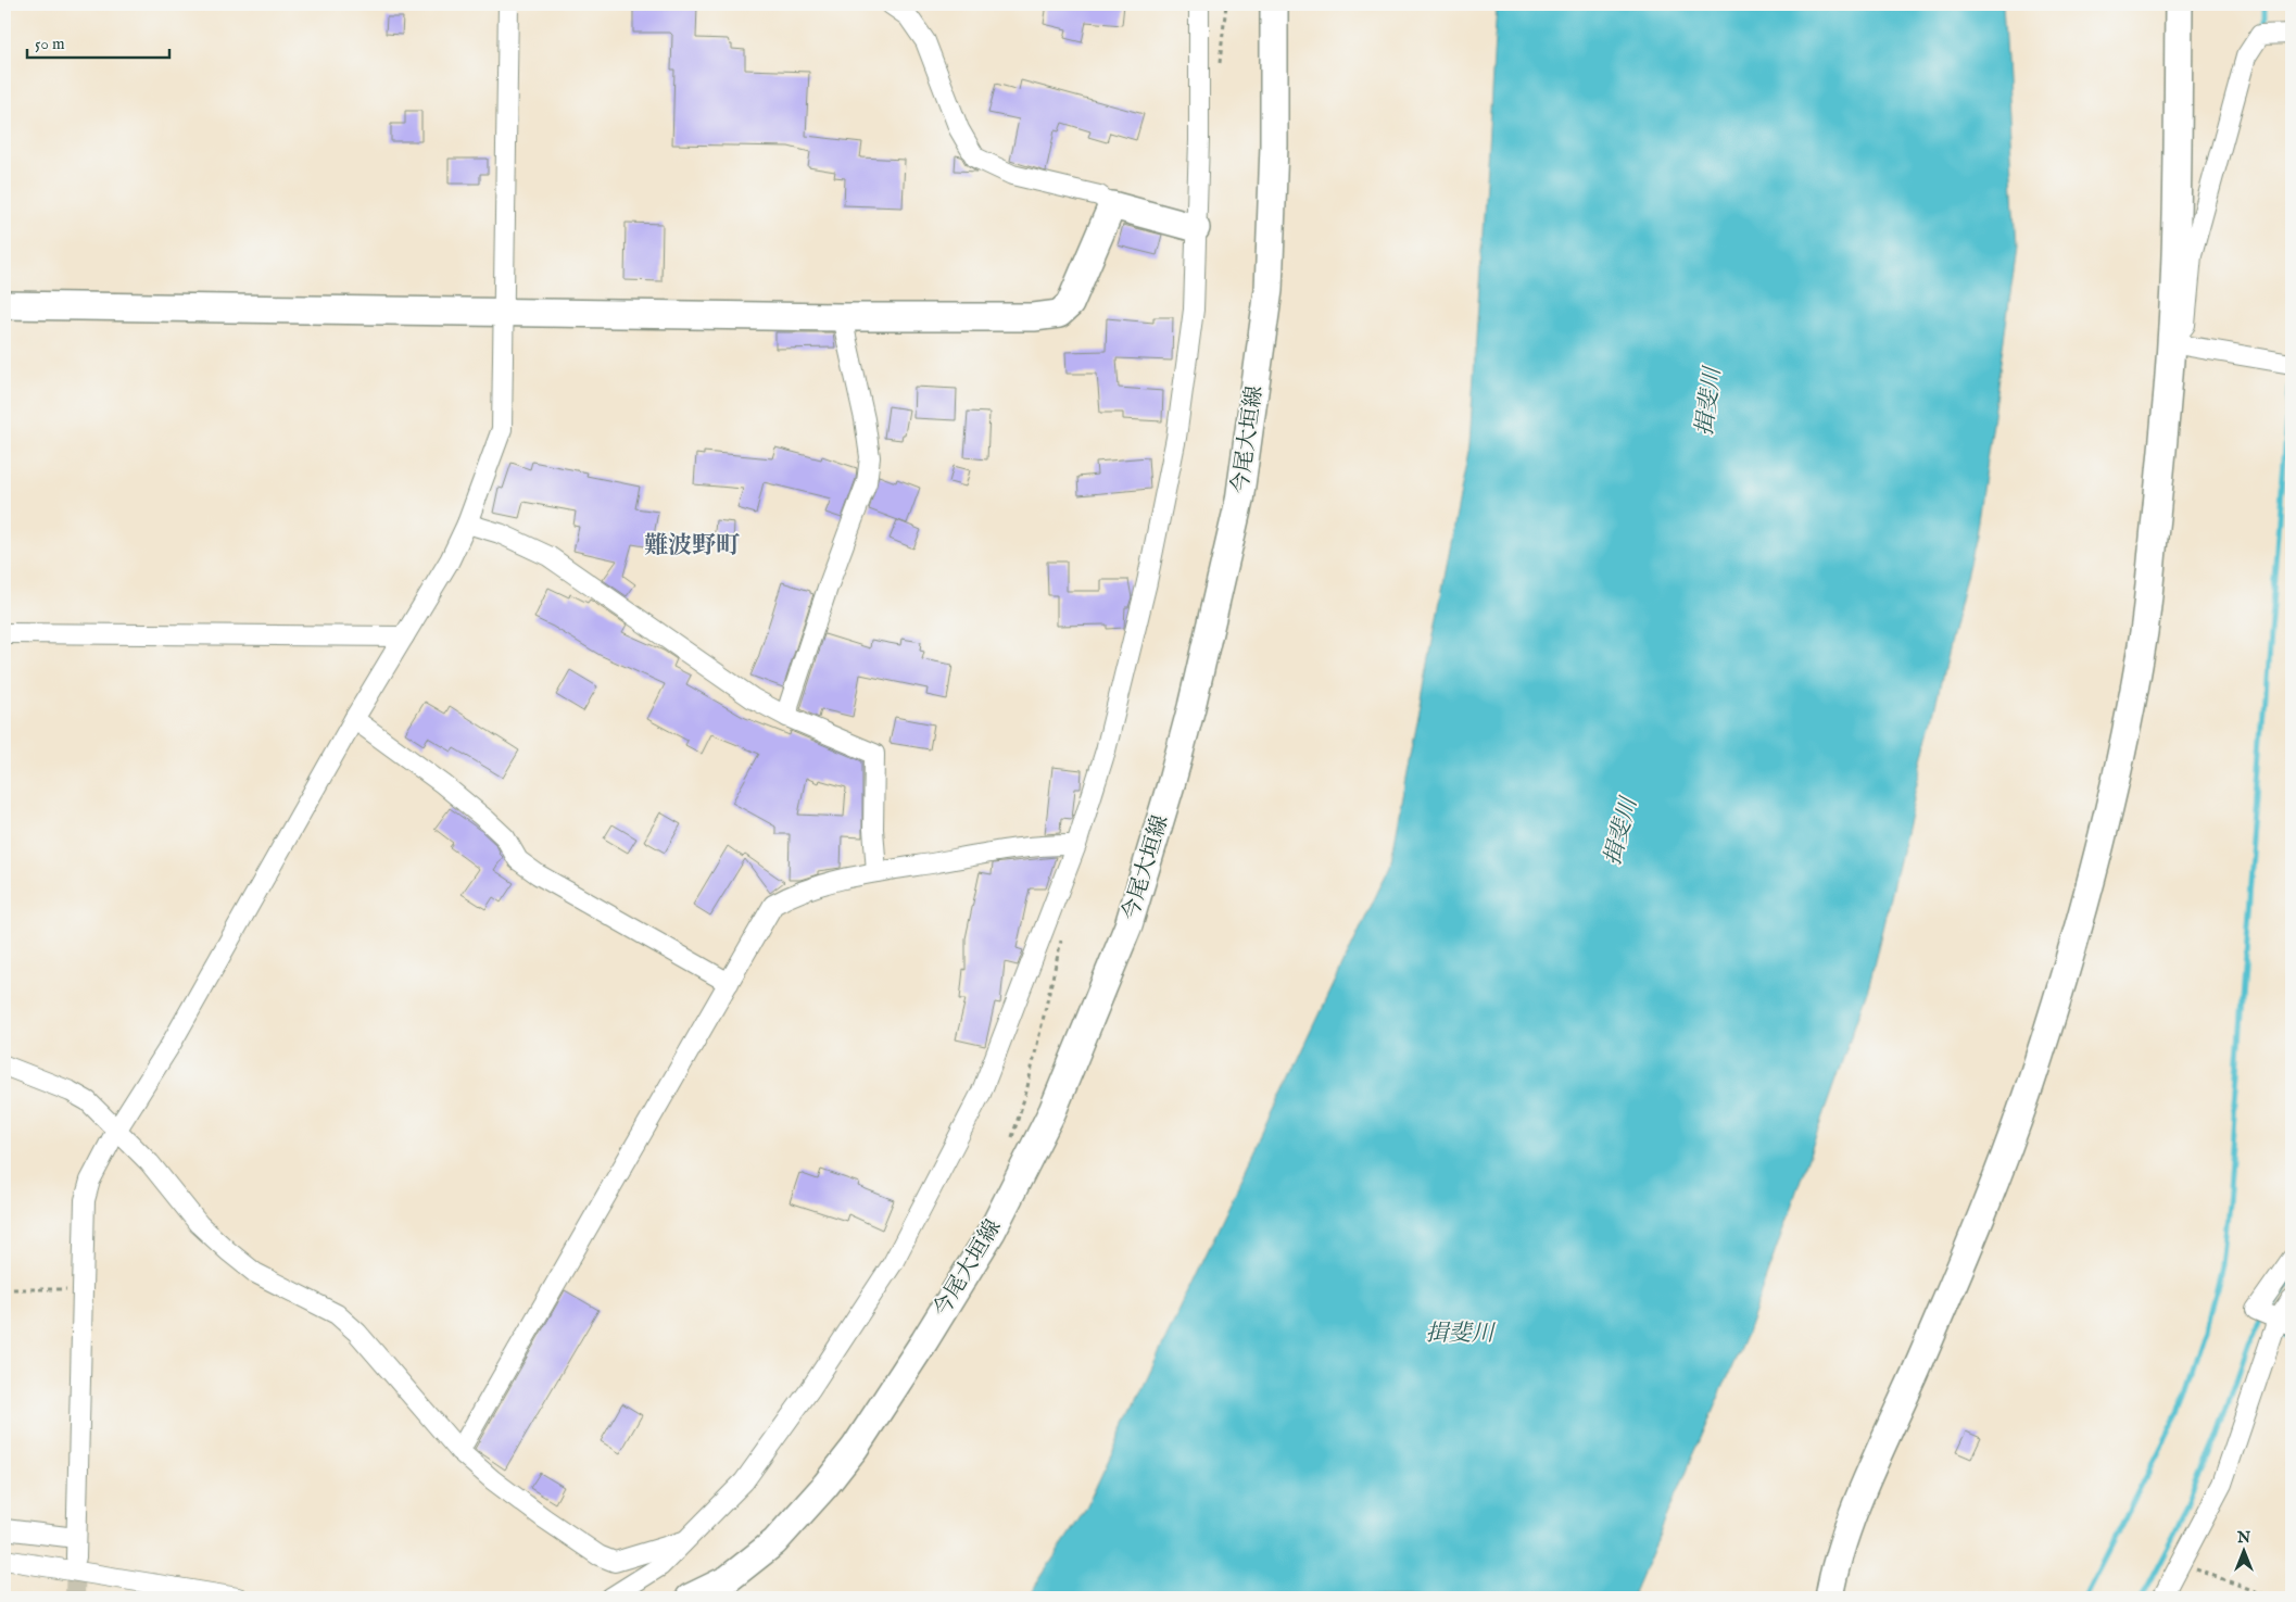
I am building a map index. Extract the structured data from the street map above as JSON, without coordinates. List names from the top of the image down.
{
  "streets": {
    "street": ["今尾大垣線"]
  },
  "districts": ["難波野町"],
  "water": ["揖斐川"],
  "scale_bar": "50 m",
  "north": "top"
}
